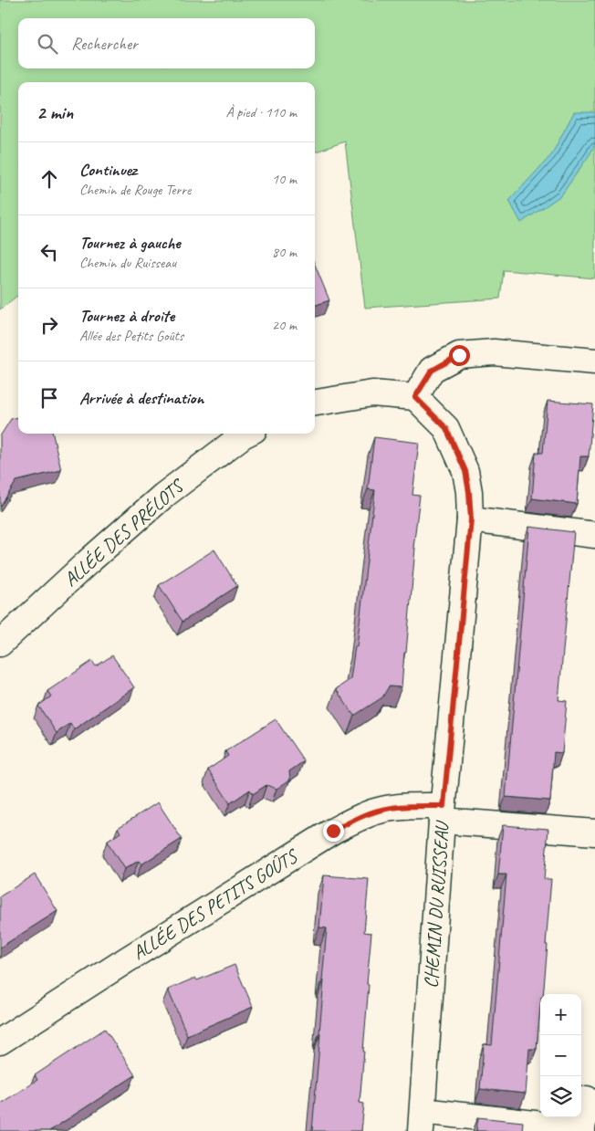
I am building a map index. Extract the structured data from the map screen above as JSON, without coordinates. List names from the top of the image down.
{
  "streets": {
    "street": ["ALLÉE DES PRÉLOTS", "ALLÉE DES PETITS GOÛTS", "CHEMIN DU RUISSEAU"]
  },
  "crossings": [
    ["ALLÉE DES PETITS GOÛTS", "CHEMIN DU RUISSEAU"]
  ],
  "page": {
    "search": "Rechercher",
    "heading": ["2 min", "À pied · 110 m"],
    "list": [
      ["Continuez", "Chemin de Rouge Terre", "10 m"],
      ["Tournez à gauche", "Chemin du Ruisseau", "80 m"],
      ["Tournez à droite", "Allée des Petits Goûts", "20 m"],
      "Arrivée à destination"
    ],
    "map_buttons": ["+", "−"]
  }
}
